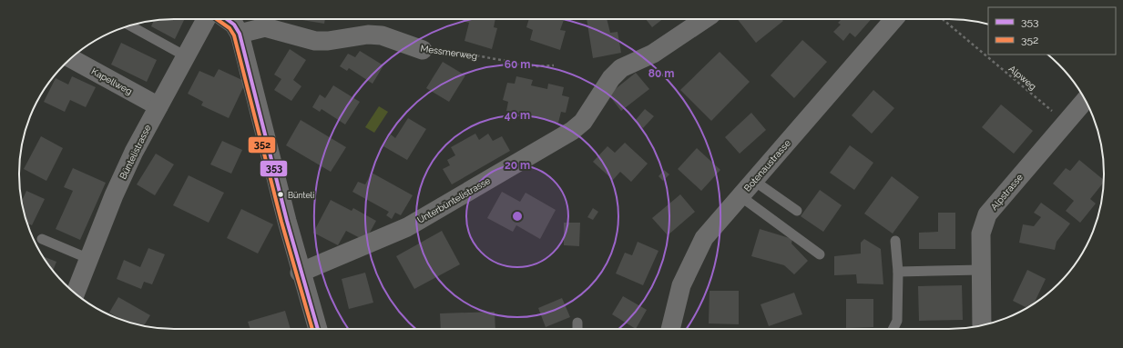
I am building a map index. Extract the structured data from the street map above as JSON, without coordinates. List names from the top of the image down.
{
  "streets": {
    "street": [
      "Messmerweg",
      "Kapellweg",
      "Büntelistrasse",
      "Botenaustrasse",
      "Alpstrasse",
      "Unterbüntelistrasse"
    ],
    "path": ["Alpweg"]
  },
  "crossings": [
    ["Alpweg", "Alpstrasse"],
    ["Kapellweg", "Büntelistrasse"]
  ],
  "places": ["Bünteli"],
  "lines": ["transit line 353", "transit line 352"],
  "legend": ["353", "352"],
  "rings": [
    "60 m",
    "80 m",
    "40 m",
    "20 m"
  ]
}
